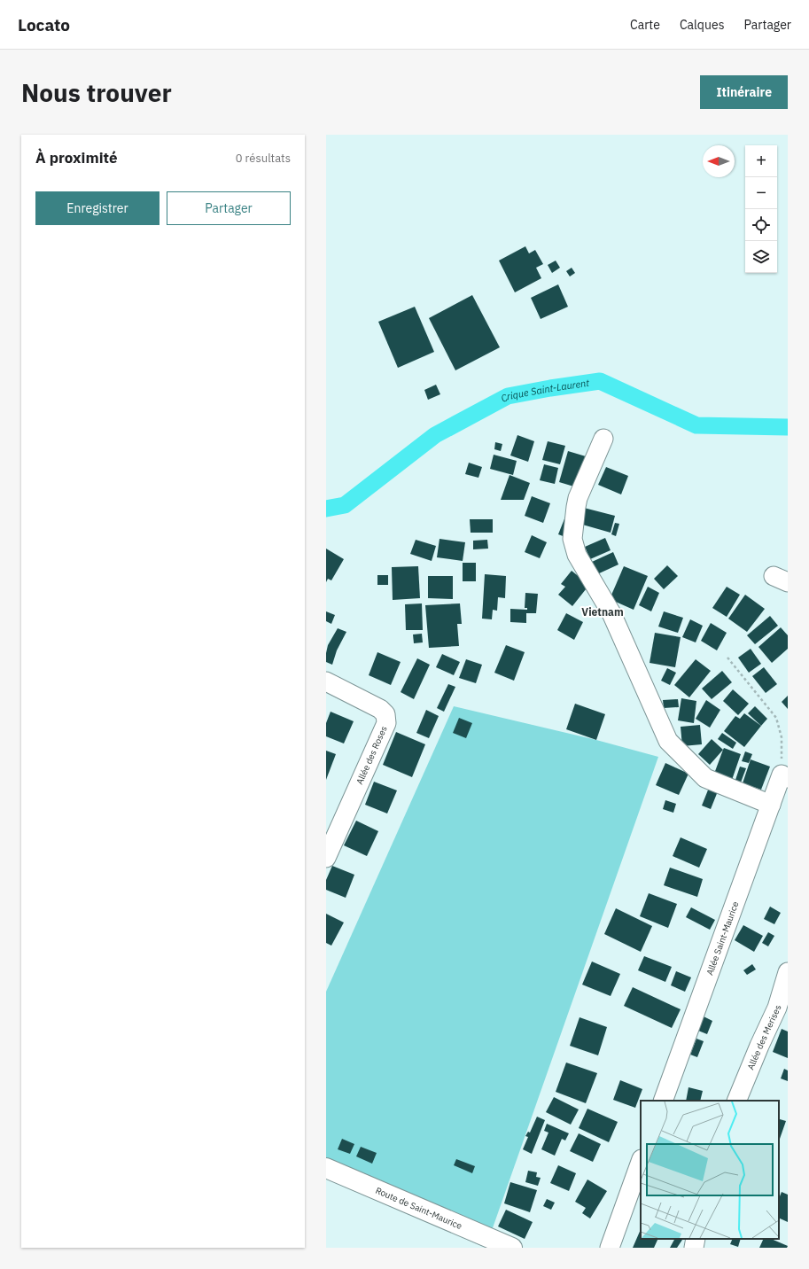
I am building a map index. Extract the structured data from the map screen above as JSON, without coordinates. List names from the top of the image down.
{
  "streets": {
    "street": [
      "Allée des Roses",
      "Allée Saint-Maurice",
      "Allée des Merises",
      "Route de Saint-Maurice"
    ]
  },
  "districts": ["Vietnam"],
  "water": ["Crique Saint-Laurent"],
  "north": "left",
  "page": {
    "header": "Locato",
    "nav": ["Carte", "Calques", "Partager"],
    "buttons": [
      "Itinéraire",
      ["Enregistrer", "Partager"]
    ],
    "title": "Nous trouver",
    "heading": ["À proximité", "0 résultats"],
    "map_buttons": ["+", "−"]
  }
}
